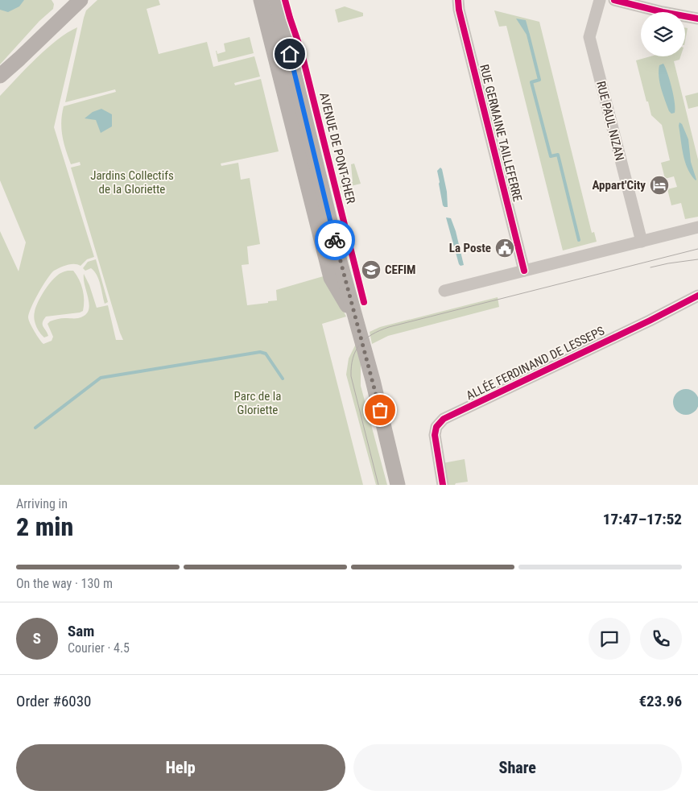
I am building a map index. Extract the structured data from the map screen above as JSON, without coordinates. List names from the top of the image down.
{
  "streets": {
    "main road": ["AVENUE DE PONT-CHER"],
    "street": ["RUE PAUL NIZAN", "RUE GERMAINE TAILLEFERRE", "ALLÉE FERDINAND DE LESSEPS"]
  },
  "parks": ["Jardins Collectifs de la Gloriette", "Parc de la Gloriette"],
  "places": {
    "hotel": ["Appart'City"],
    "public building": ["La Poste"],
    "school or university": ["CEFIM"]
  },
  "page": {
    "heading": ["2 min", "Arriving in", "17:47–17:52"],
    "panel": [
      "Sam",
      "Courier · 4.5",
      "Order #6030",
      "€23.96"
    ],
    "bar": "On the way · 130 m",
    "round": "S",
    "buttons": ["Help", "Share"]
  }
}
